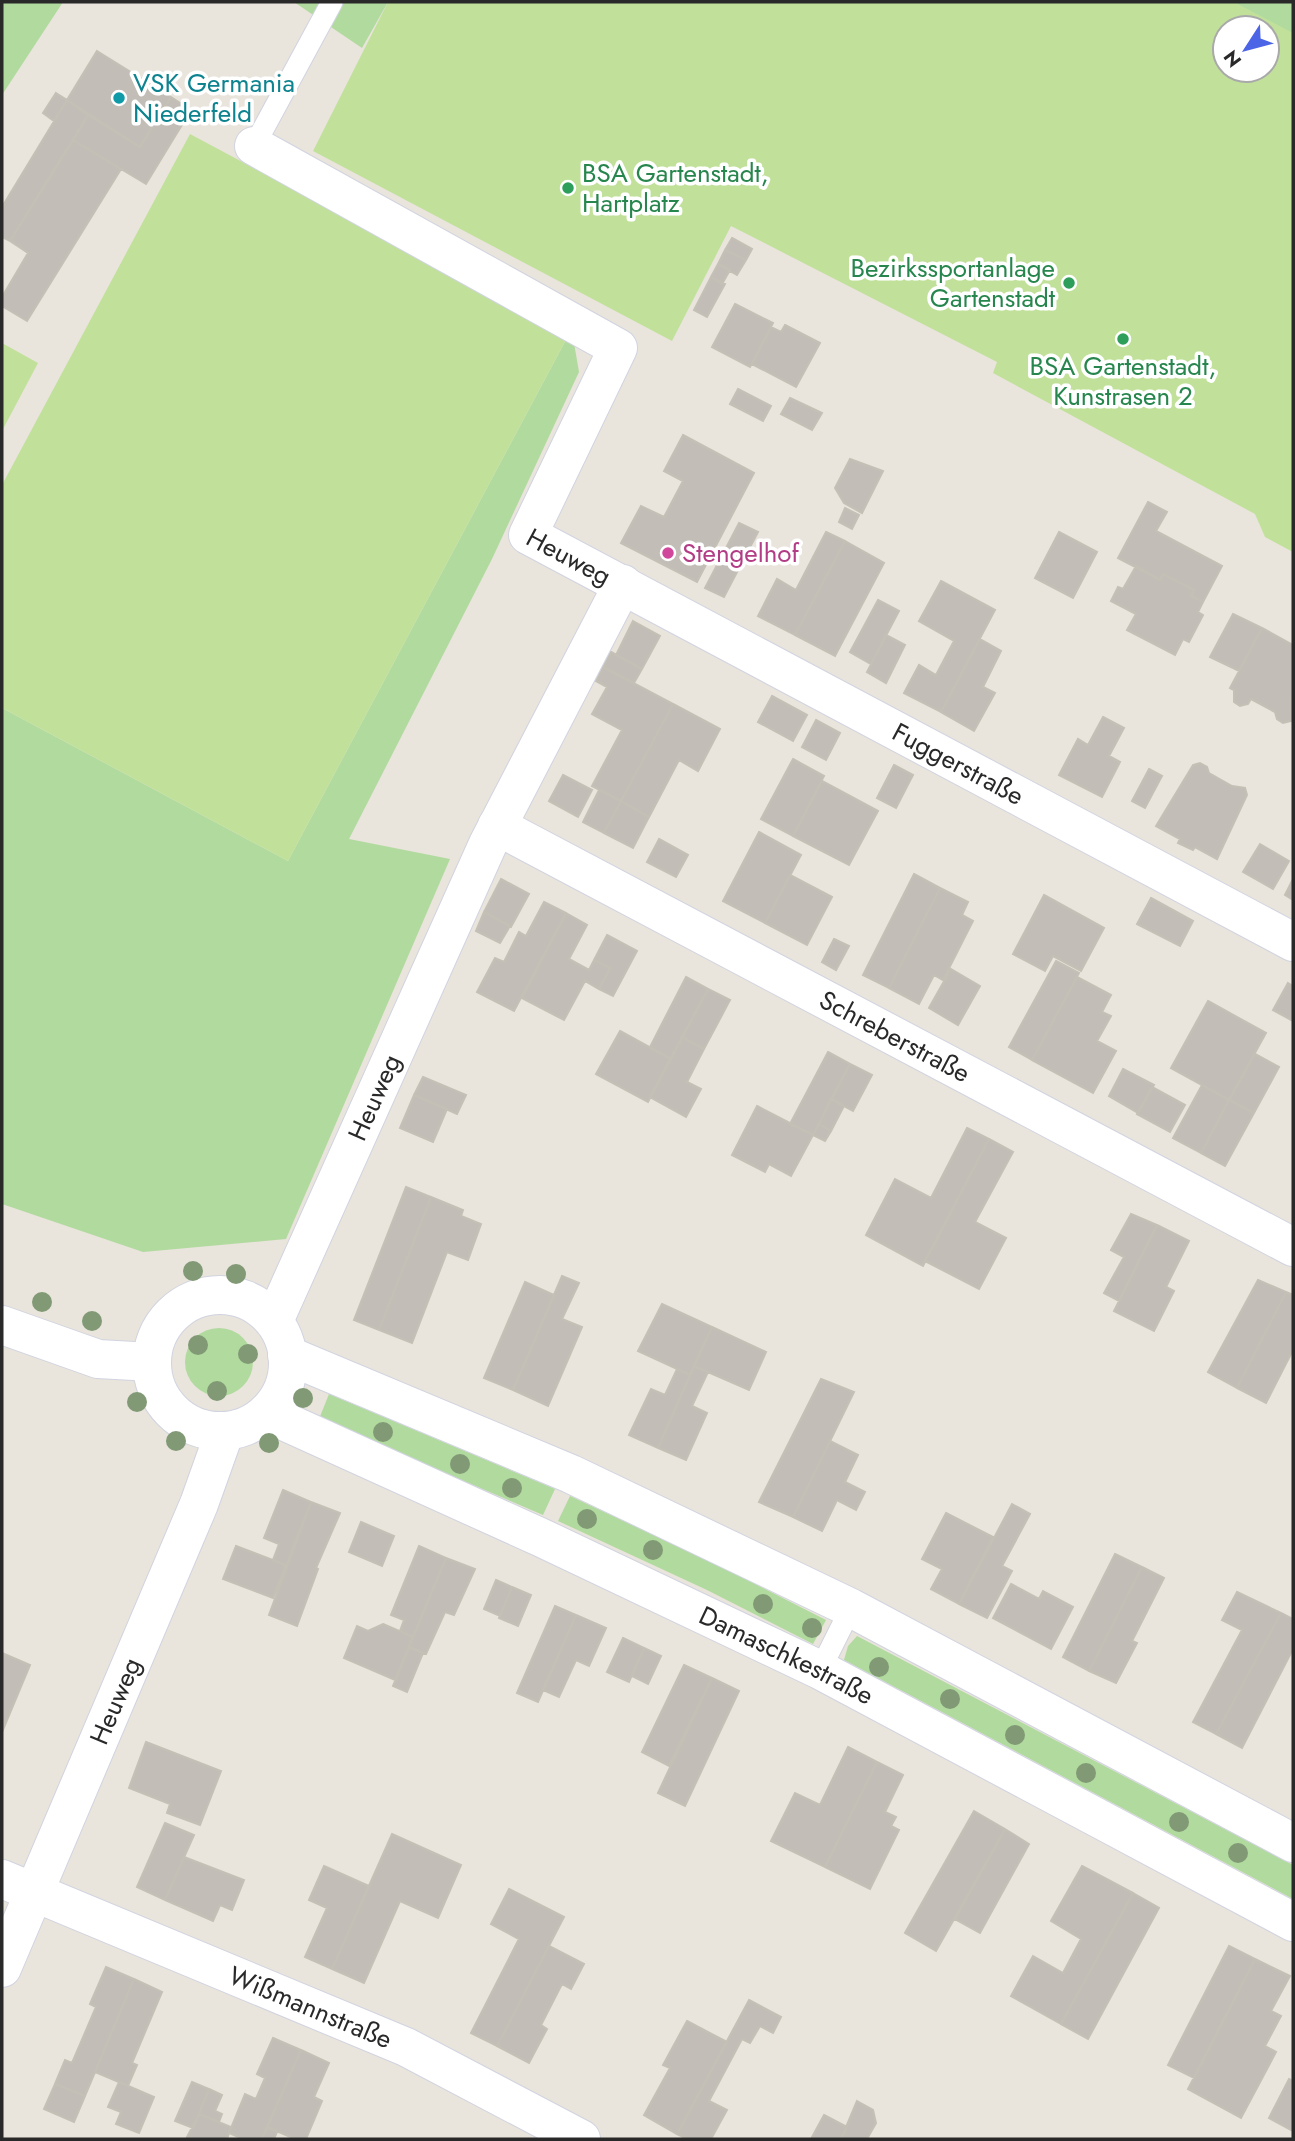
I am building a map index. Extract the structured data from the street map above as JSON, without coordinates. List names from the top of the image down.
{
  "streets": {
    "street": [
      "Heuweg",
      "Fuggerstraße",
      "Schreberstraße",
      "Damaschkestraße",
      "Wißmannstraße"
    ]
  },
  "crossings": [
    ["Heuweg", "Fuggerstraße"],
    ["Heuweg", "Schreberstraße"],
    ["Heuweg", "Damaschkestraße"],
    ["Heuweg", "Wißmannstraße"]
  ],
  "places": [
    "VSK Germania Niederfeld",
    "BSA Gartenstadt, Hartplatz",
    "Bezirkssportanlage Gartenstadt",
    "BSA Gartenstadt, Kunstrasen 2",
    "Stengelhof"
  ],
  "north": "bottom left"
}
